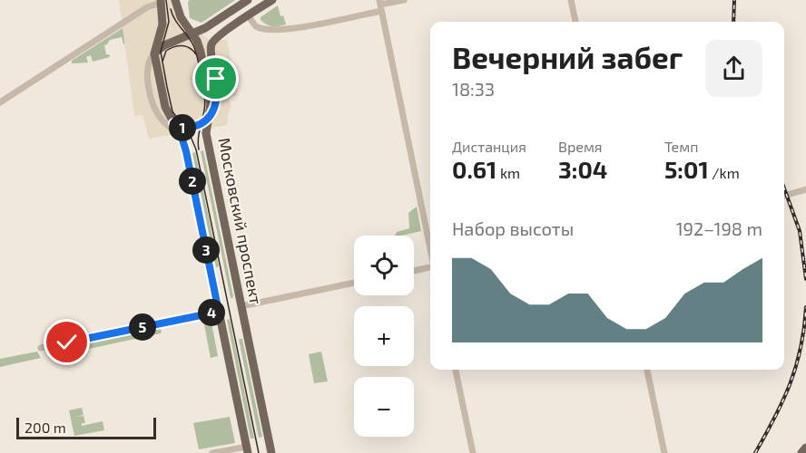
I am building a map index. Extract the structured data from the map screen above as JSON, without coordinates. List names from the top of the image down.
{
  "streets": {
    "main road": ["Московский проспект"]
  },
  "scale_bar": "200 m",
  "page": {
    "heading": ["Вечерний забег", "18:33"],
    "pins": [
      "1",
      "2",
      "3",
      "4",
      "5"
    ],
    "stats": [
      ["Дистанция", "0.61 km"],
      ["Время", "3:04"],
      ["Темп", "5:01 /km"]
    ],
    "chart": ["Набор высоты", "192–198 m"],
    "map_buttons": ["+", "−"],
    "scale": "200 m"
  }
}
